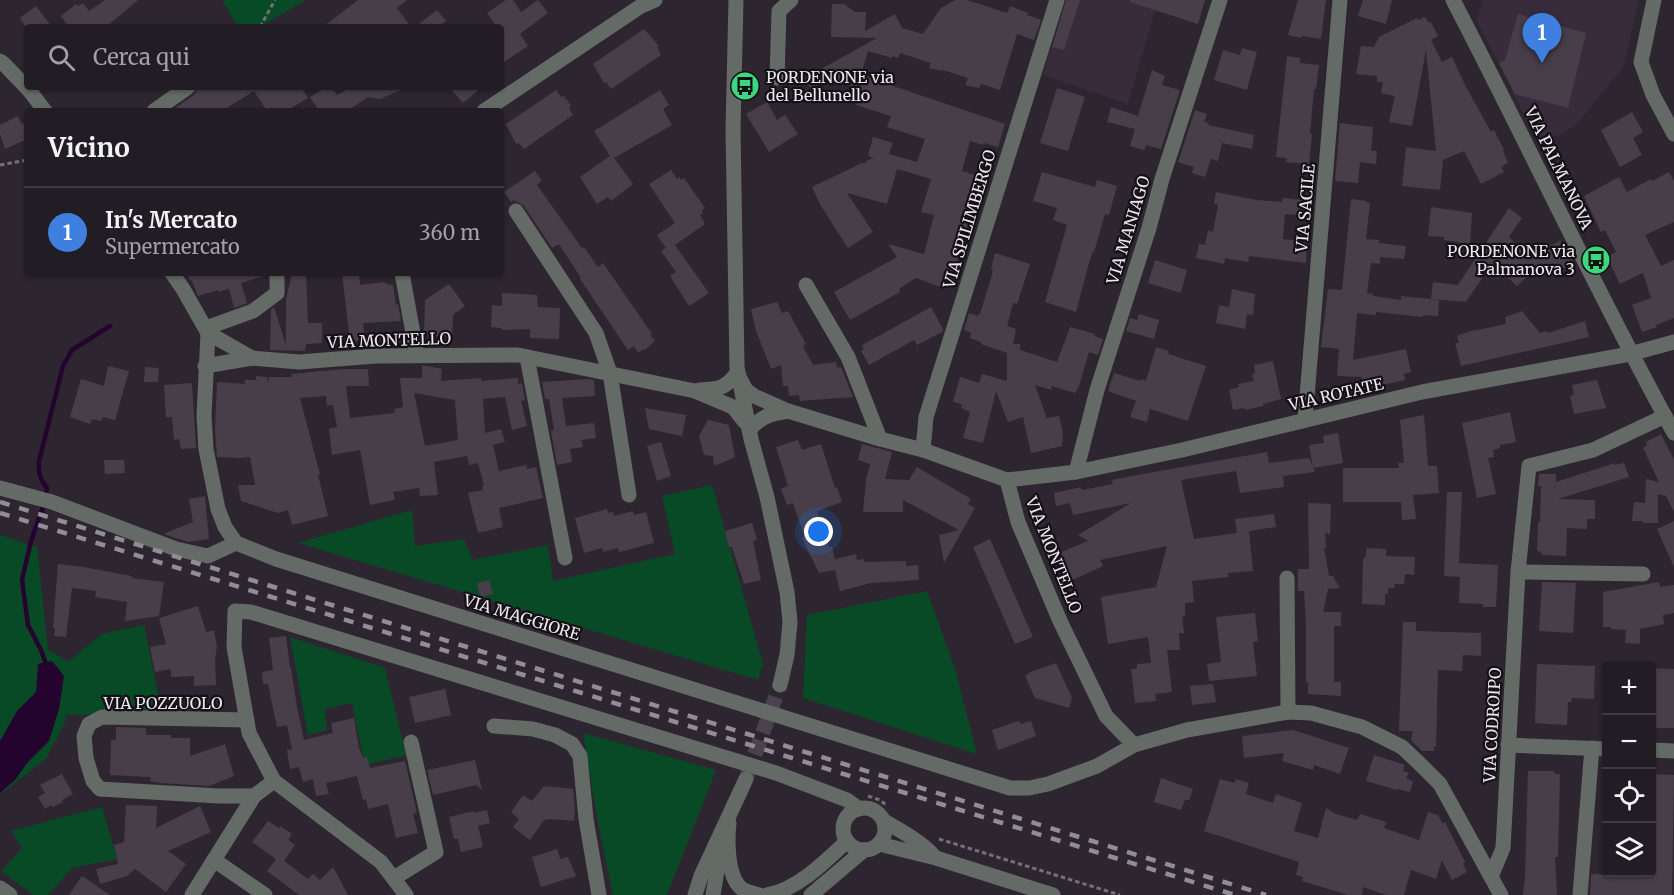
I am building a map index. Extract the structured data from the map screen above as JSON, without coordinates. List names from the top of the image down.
{
  "streets": {
    "street": [
      "VIA PALMANOVA",
      "VIA SACILE",
      "VIA SPILIMBERGO",
      "VIA MANIAGO",
      "VIA MONTELLO",
      "VIA ROTATE",
      "VIA MAGGIORE",
      "VIA POZZUOLO",
      "VIA CODROIPO"
    ]
  },
  "crossings": [
    ["VIA PALMANOVA", "VIA ROTATE"],
    ["VIA PALMANOVA", "VIA CODROIPO"],
    ["VIA SACILE", "VIA ROTATE"],
    ["VIA MANIAGO", "VIA ROTATE"],
    ["VIA MONTELLO", "VIA ROTATE"],
    ["VIA MONTELLO", "VIA MAGGIORE"]
  ],
  "places": {
    "bus stop": ["PORDENONE via del Bellunello", "PORDENONE via Palmanova 3"]
  },
  "page": {
    "pins": "1",
    "search": "Cerca qui",
    "heading": "Vicino",
    "list": [
      {
        "mark": "1",
        "name": "In's Mercato",
        "note": "Supermercato",
        "value": "360 m"
      }
    ],
    "map_buttons": ["+", "−"]
  }
}
